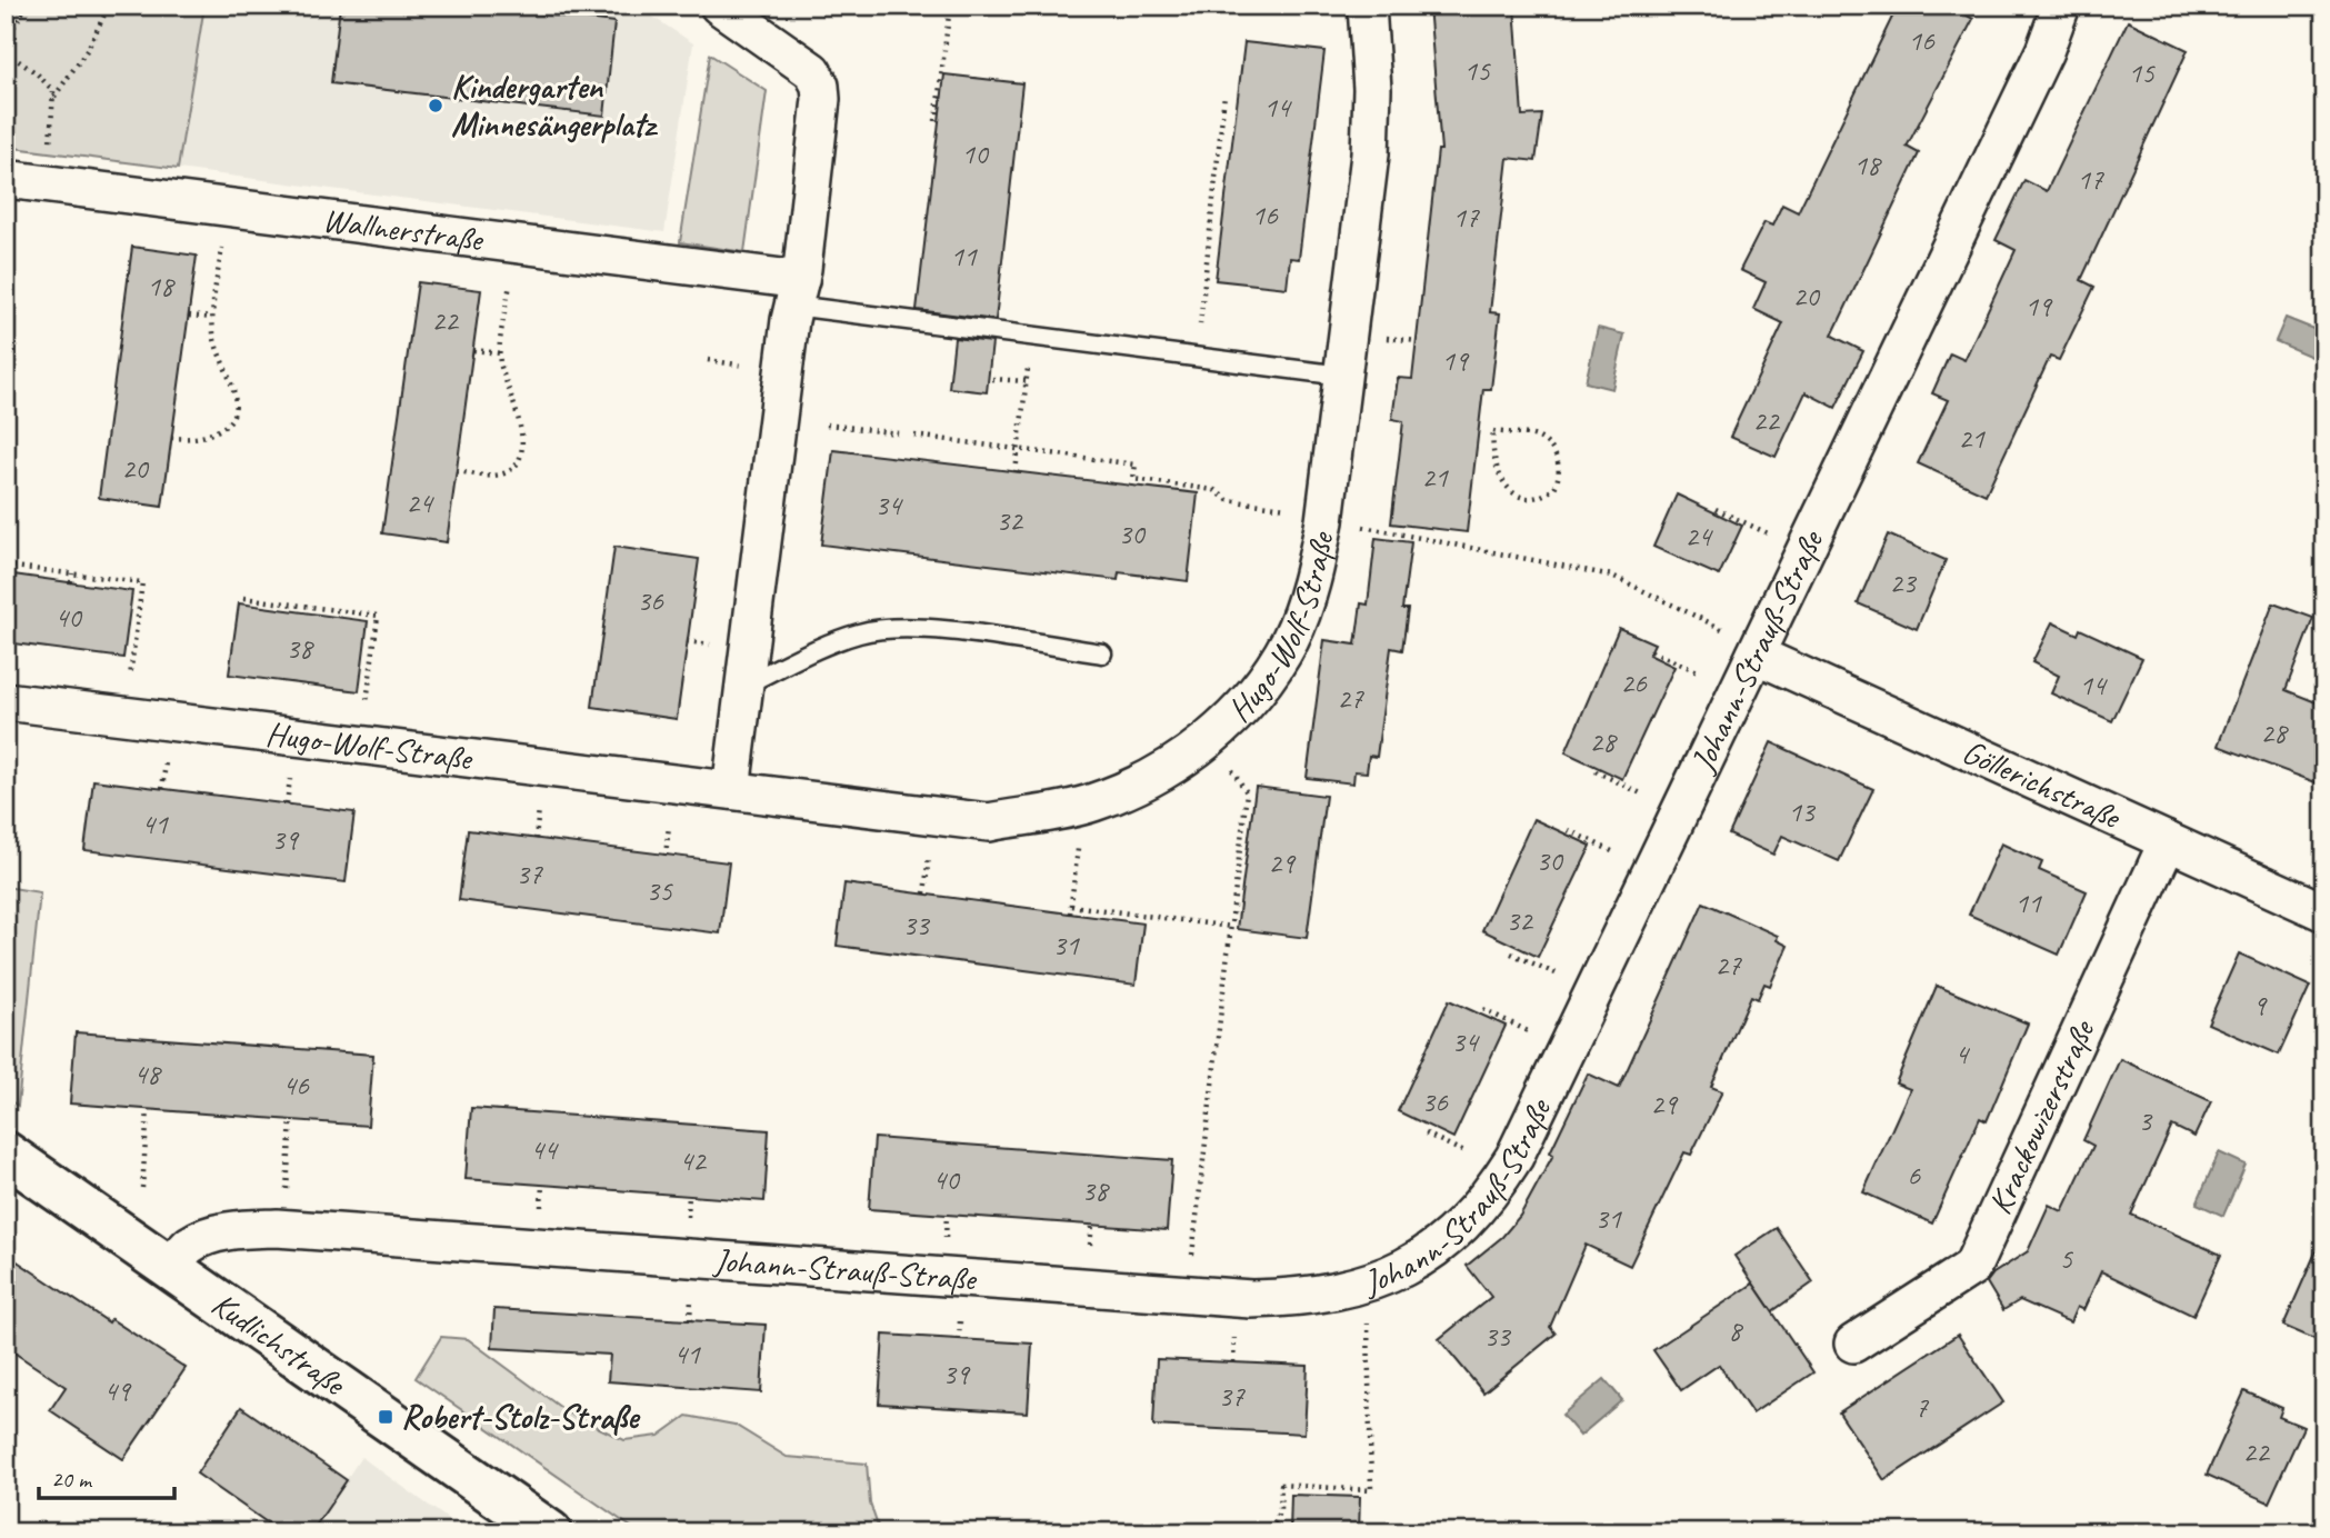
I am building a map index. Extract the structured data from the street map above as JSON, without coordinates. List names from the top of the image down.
{
  "streets": {
    "street": [
      "Wallnerstraße",
      "Hugo-Wolf-Straße",
      "Johann-Strauß-Straße",
      "Göllerichstraße",
      "Krackowizerstraße",
      "Kudlichstraße"
    ]
  },
  "crossings": [
    ["Johann-Strauß-Straße", "Göllerichstraße"],
    ["Johann-Strauß-Straße", "Kudlichstraße"],
    ["Göllerichstraße", "Krackowizerstraße"]
  ],
  "places": {
    "other": ["Kindergarten Minnesängerplatz"],
    "transit": ["Robert-Stolz-Straße"]
  },
  "house_numbers": [
    "16",
    "15",
    "15",
    "14",
    "10",
    "18",
    "17",
    "16",
    "17",
    "11",
    "18",
    "20",
    "19",
    "22",
    "19",
    "22",
    "21",
    "20",
    "21",
    "24",
    "34",
    "32",
    "30",
    "24",
    "23",
    "36",
    "40",
    "38",
    "26",
    "14",
    "27",
    "28",
    "28",
    "13",
    "41",
    "39",
    "30",
    "29",
    "37",
    "35",
    "11",
    "32",
    "33",
    "31",
    "27",
    "9",
    "34",
    "4",
    "48",
    "46",
    "36",
    "29",
    "3",
    "44",
    "42",
    "6",
    "40",
    "38",
    "31",
    "5",
    "8",
    "33",
    "41",
    "39",
    "49",
    "37",
    "7",
    "22"
  ],
  "scale_bar": "20 m"
}
